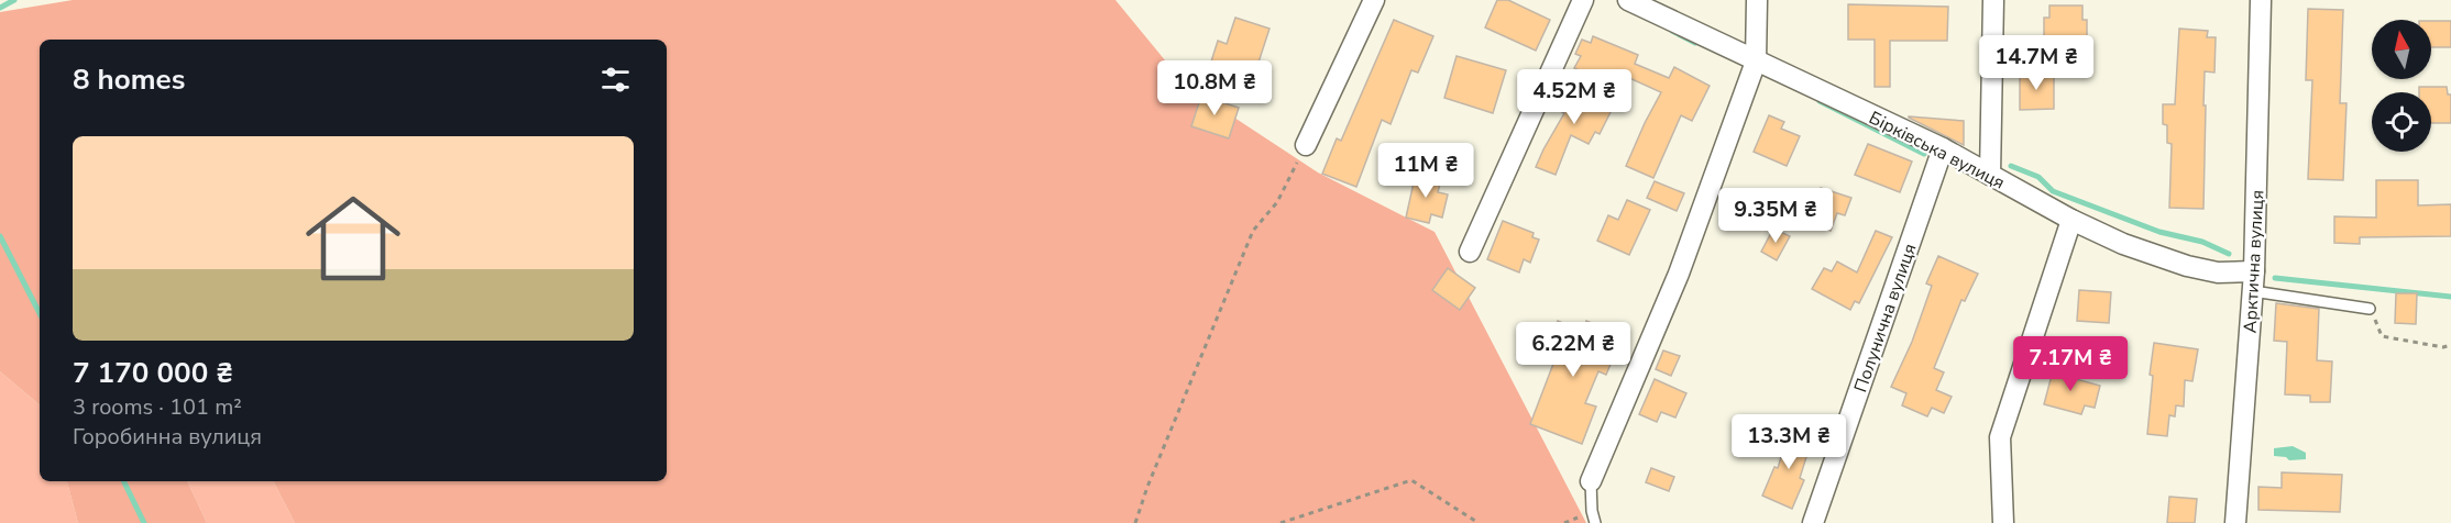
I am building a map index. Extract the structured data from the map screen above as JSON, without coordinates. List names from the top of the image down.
{
  "streets": {
    "street": ["Бірківська вулиця", "Арктична вулиця", "Полунична вулиця"]
  },
  "crossings": [
    ["Бірківська вулиця", "Арктична вулиця"],
    ["Бірківська вулиця", "Полунична вулиця"]
  ],
  "north": "top",
  "page": {
    "price": [
      "14.7M ₴",
      "10.8M ₴",
      "4.52M ₴",
      "11M ₴",
      "9.35M ₴",
      "6.22M ₴",
      "7.17M ₴",
      "13.3M ₴"
    ],
    "heading": "8 homes",
    "list": [
      {
        "name": "7 170 000 ₴",
        "note": "3 rooms · 101 m² · Горобинна вулиця"
      }
    ]
  }
}
